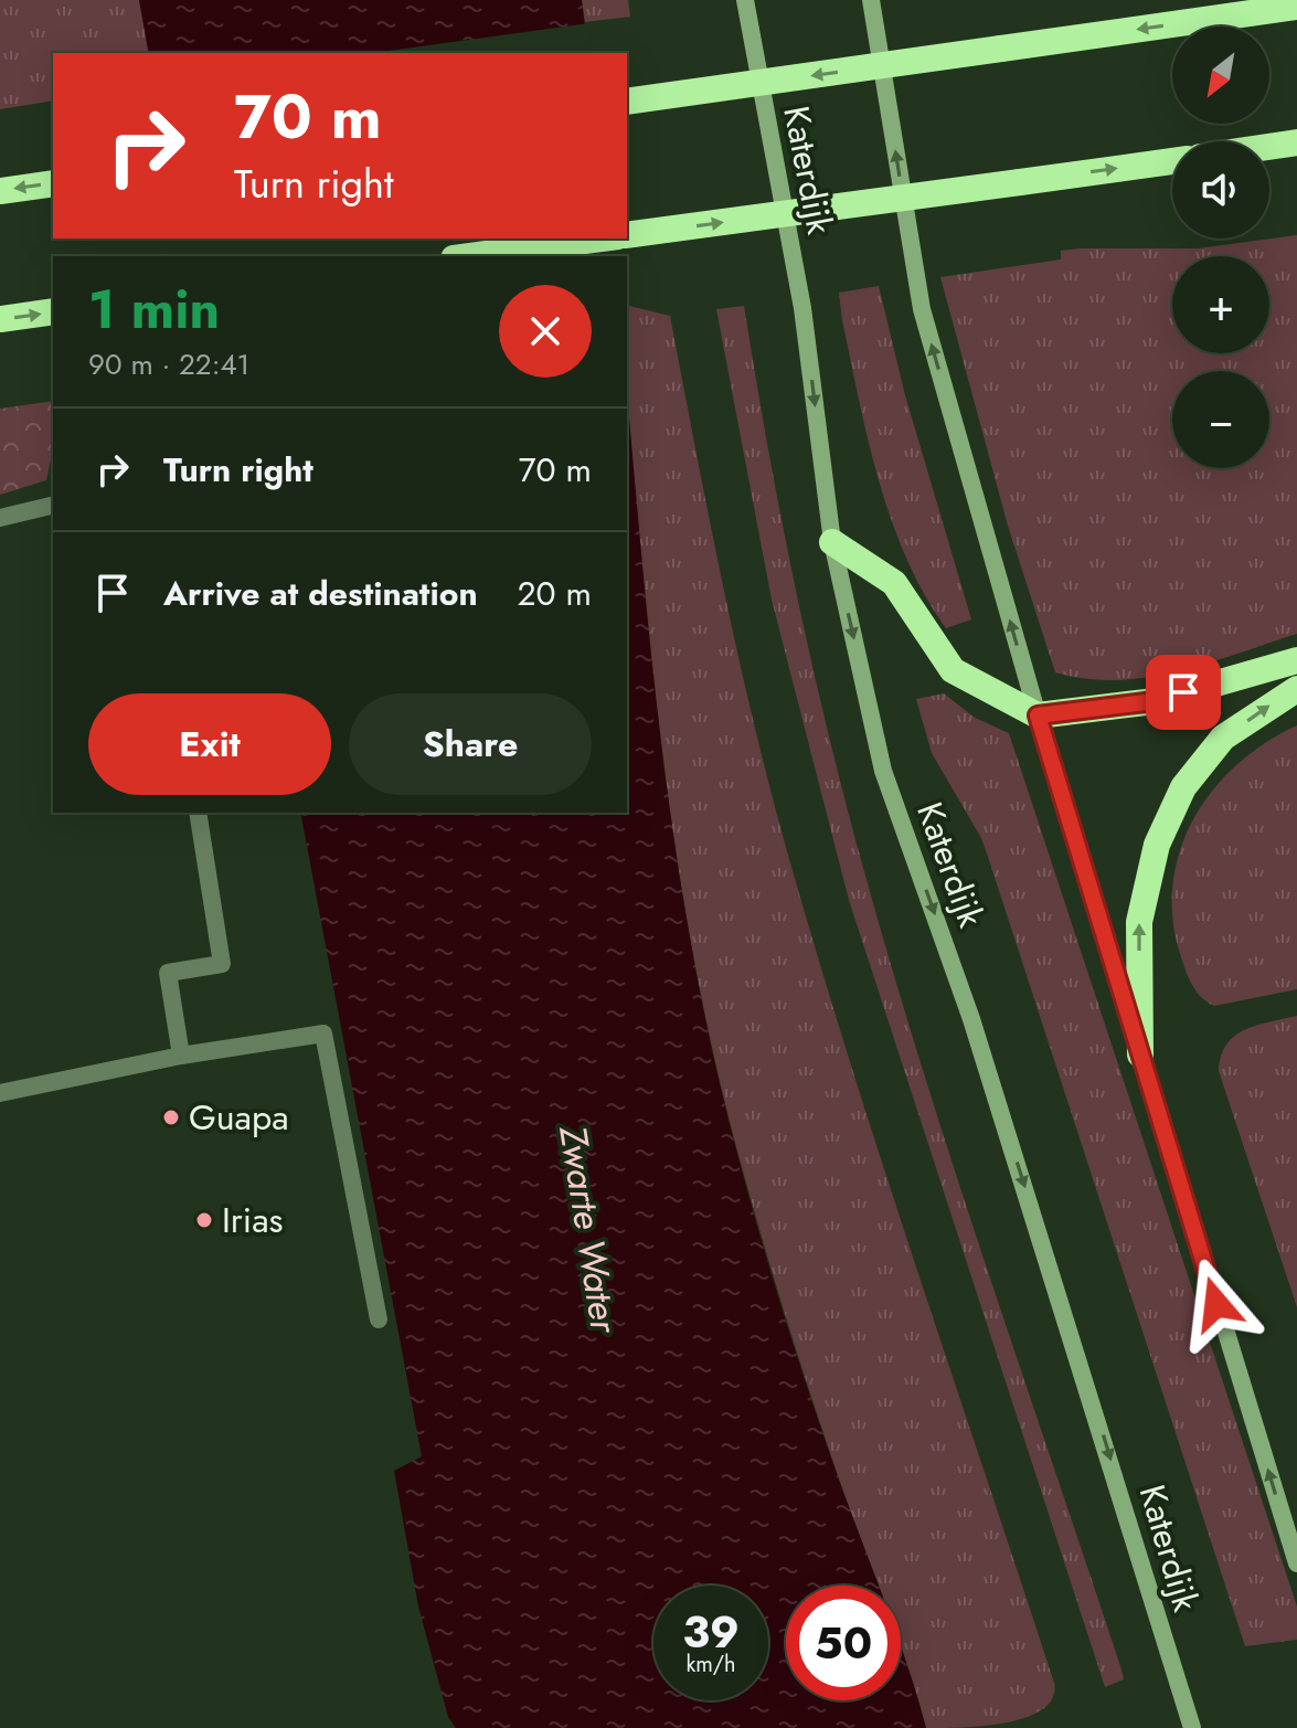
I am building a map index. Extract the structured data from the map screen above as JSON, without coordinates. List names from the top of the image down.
{
  "streets": {
    "main road": ["Katerdijk"]
  },
  "water": ["Zwarte Water"],
  "places": ["Guapa", "Irias"],
  "north": "bottom left",
  "page": {
    "map_buttons": ["+", "−"],
    "turn": ["70 m", "Turn right"],
    "heading": ["1 min", "90 m · 22:41"],
    "list": [
      {
        "name": "Turn right",
        "value": "70 m"
      },
      {
        "name": "Arrive at destination",
        "value": "20 m"
      }
    ],
    "buttons": ["Exit", "Share"],
    "speed": "39 km/h",
    "limit": "50"
  }
}
